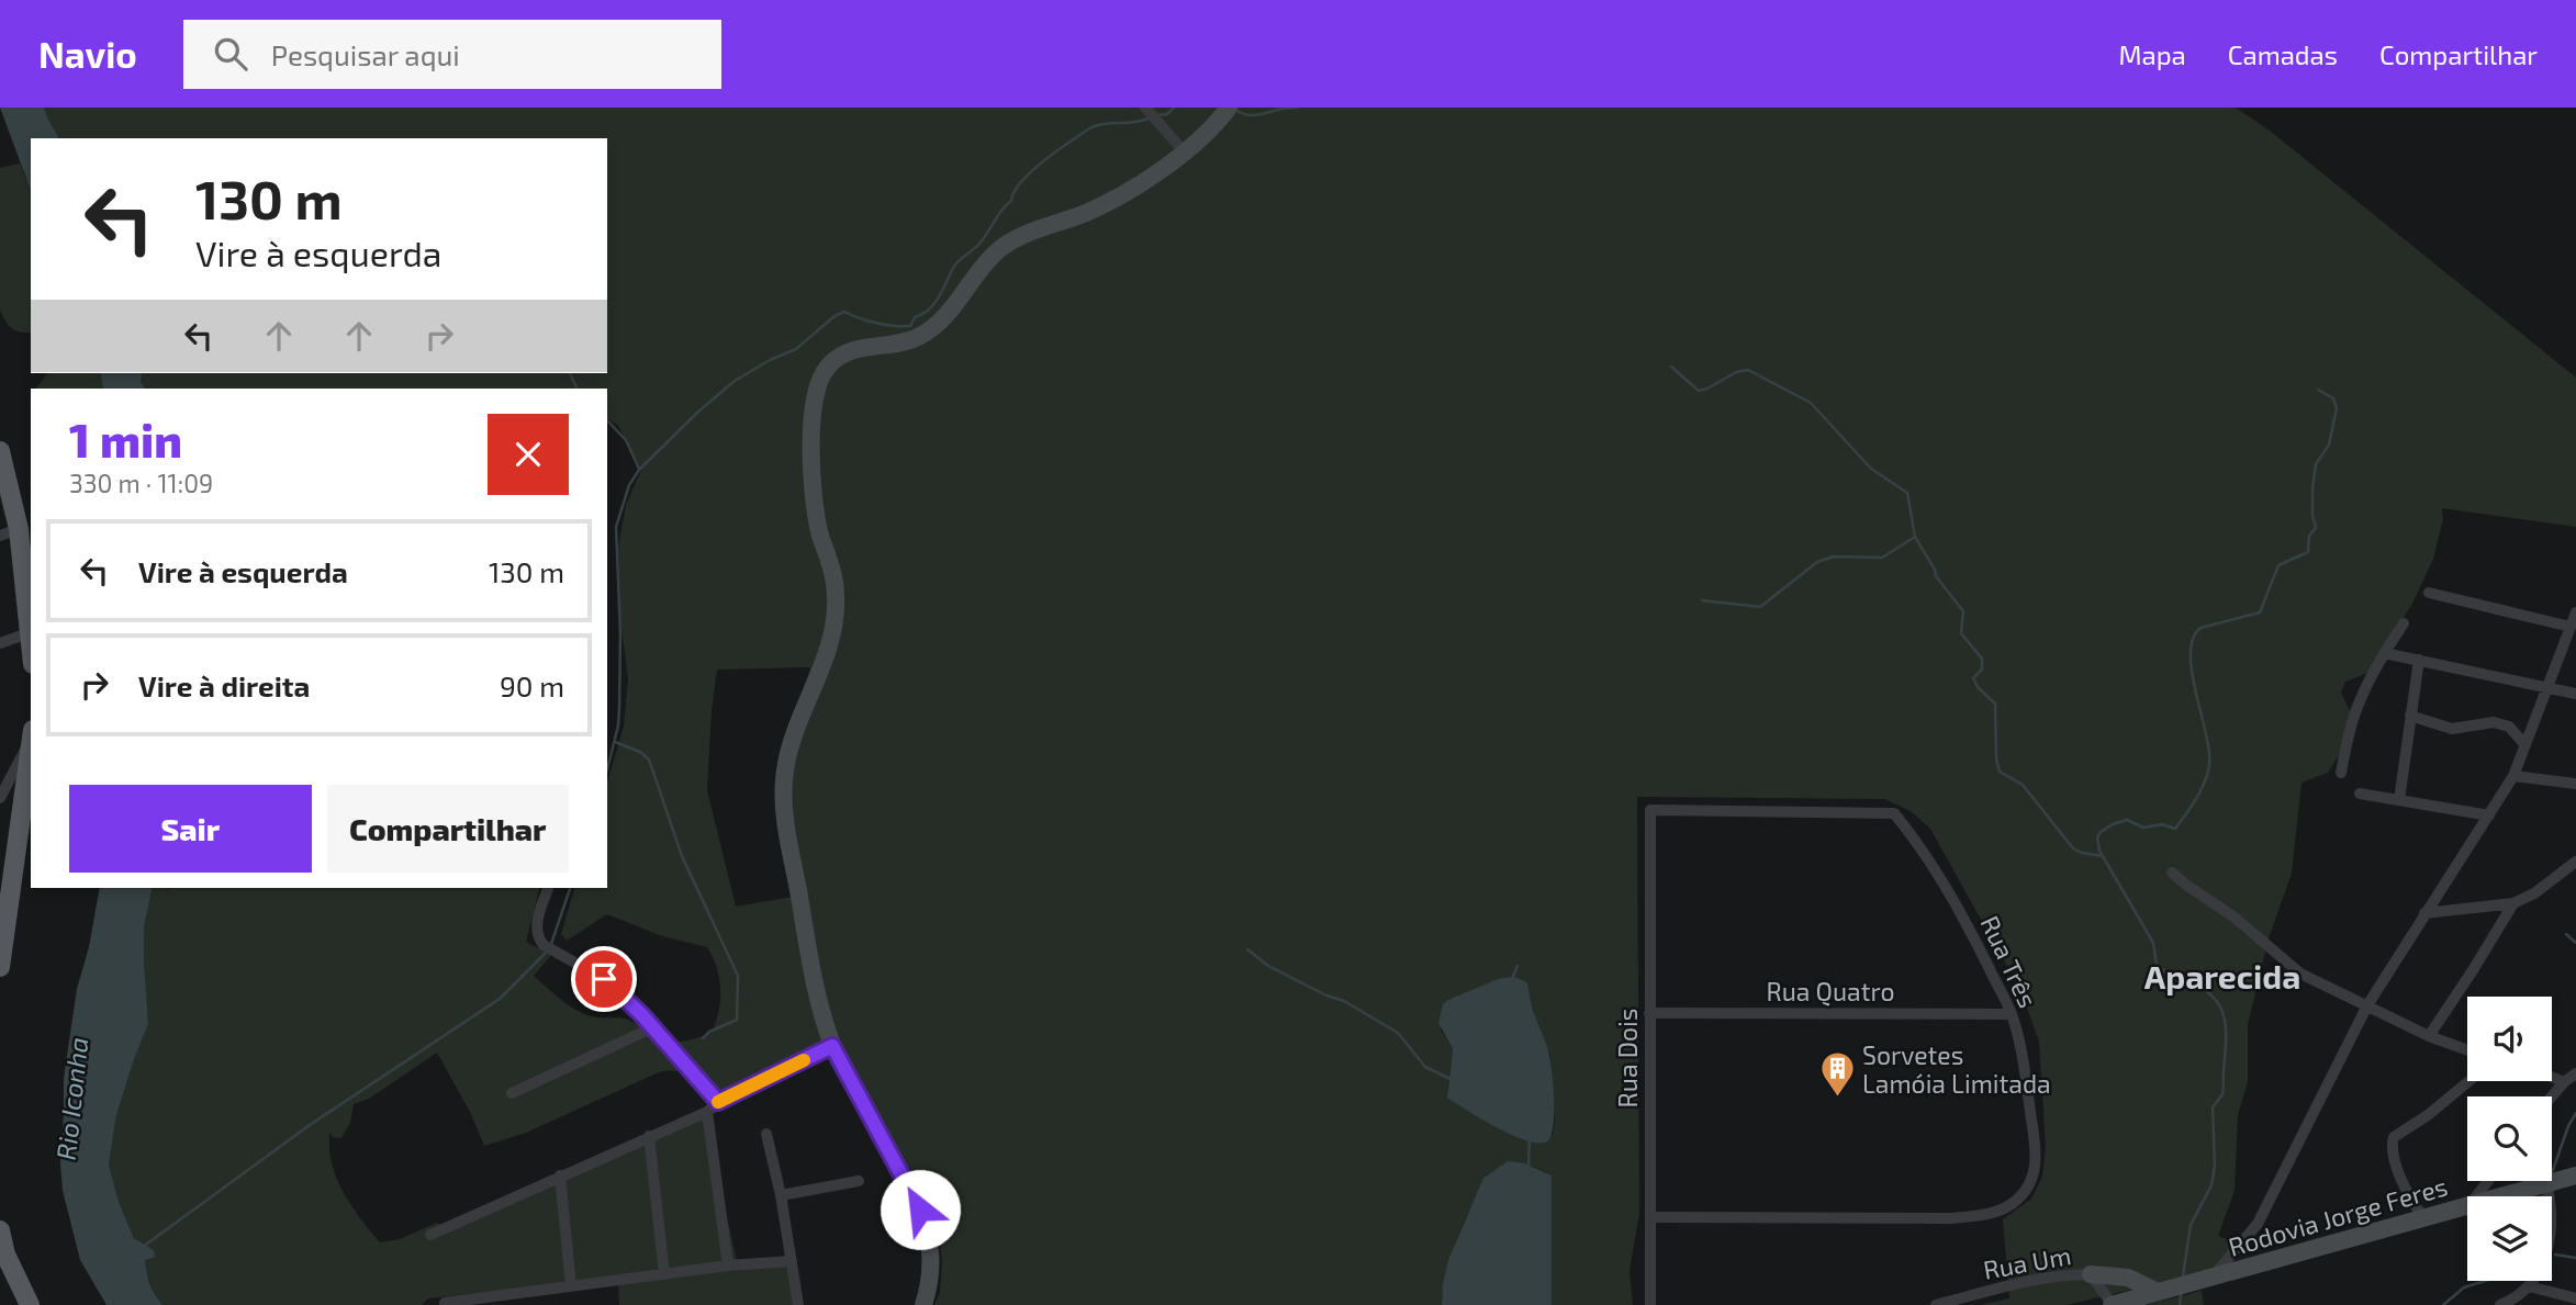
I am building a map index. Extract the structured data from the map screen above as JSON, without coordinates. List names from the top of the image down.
{
  "streets": {
    "street": [
      "Rua Três",
      "Rua Quatro",
      "Rua Dois",
      "Rodovia Jorge Feres",
      "Rua Um"
    ]
  },
  "crossings": [
    ["Rua Três", "Rua Quatro"],
    ["Rua Três", "Rua Dois"],
    ["Rua Quatro", "Rua Dois"],
    ["Rodovia Jorge Feres", "Rua Um"]
  ],
  "districts": ["Aparecida"],
  "water": ["Rio Iconha"],
  "places": {
    "building": ["Sorvetes Lamóia Limitada"]
  },
  "page": {
    "header": "Navio",
    "search": "Pesquisar aqui",
    "nav": ["Mapa", "Camadas", "Compartilhar"],
    "turn": ["130 m", "Vire à esquerda"],
    "heading": ["1 min", "330 m · 11:09"],
    "list": [
      {
        "name": "Vire à esquerda",
        "value": "130 m"
      },
      {
        "name": "Vire à direita",
        "value": "90 m"
      }
    ],
    "buttons": ["Sair", "Compartilhar"]
  }
}
